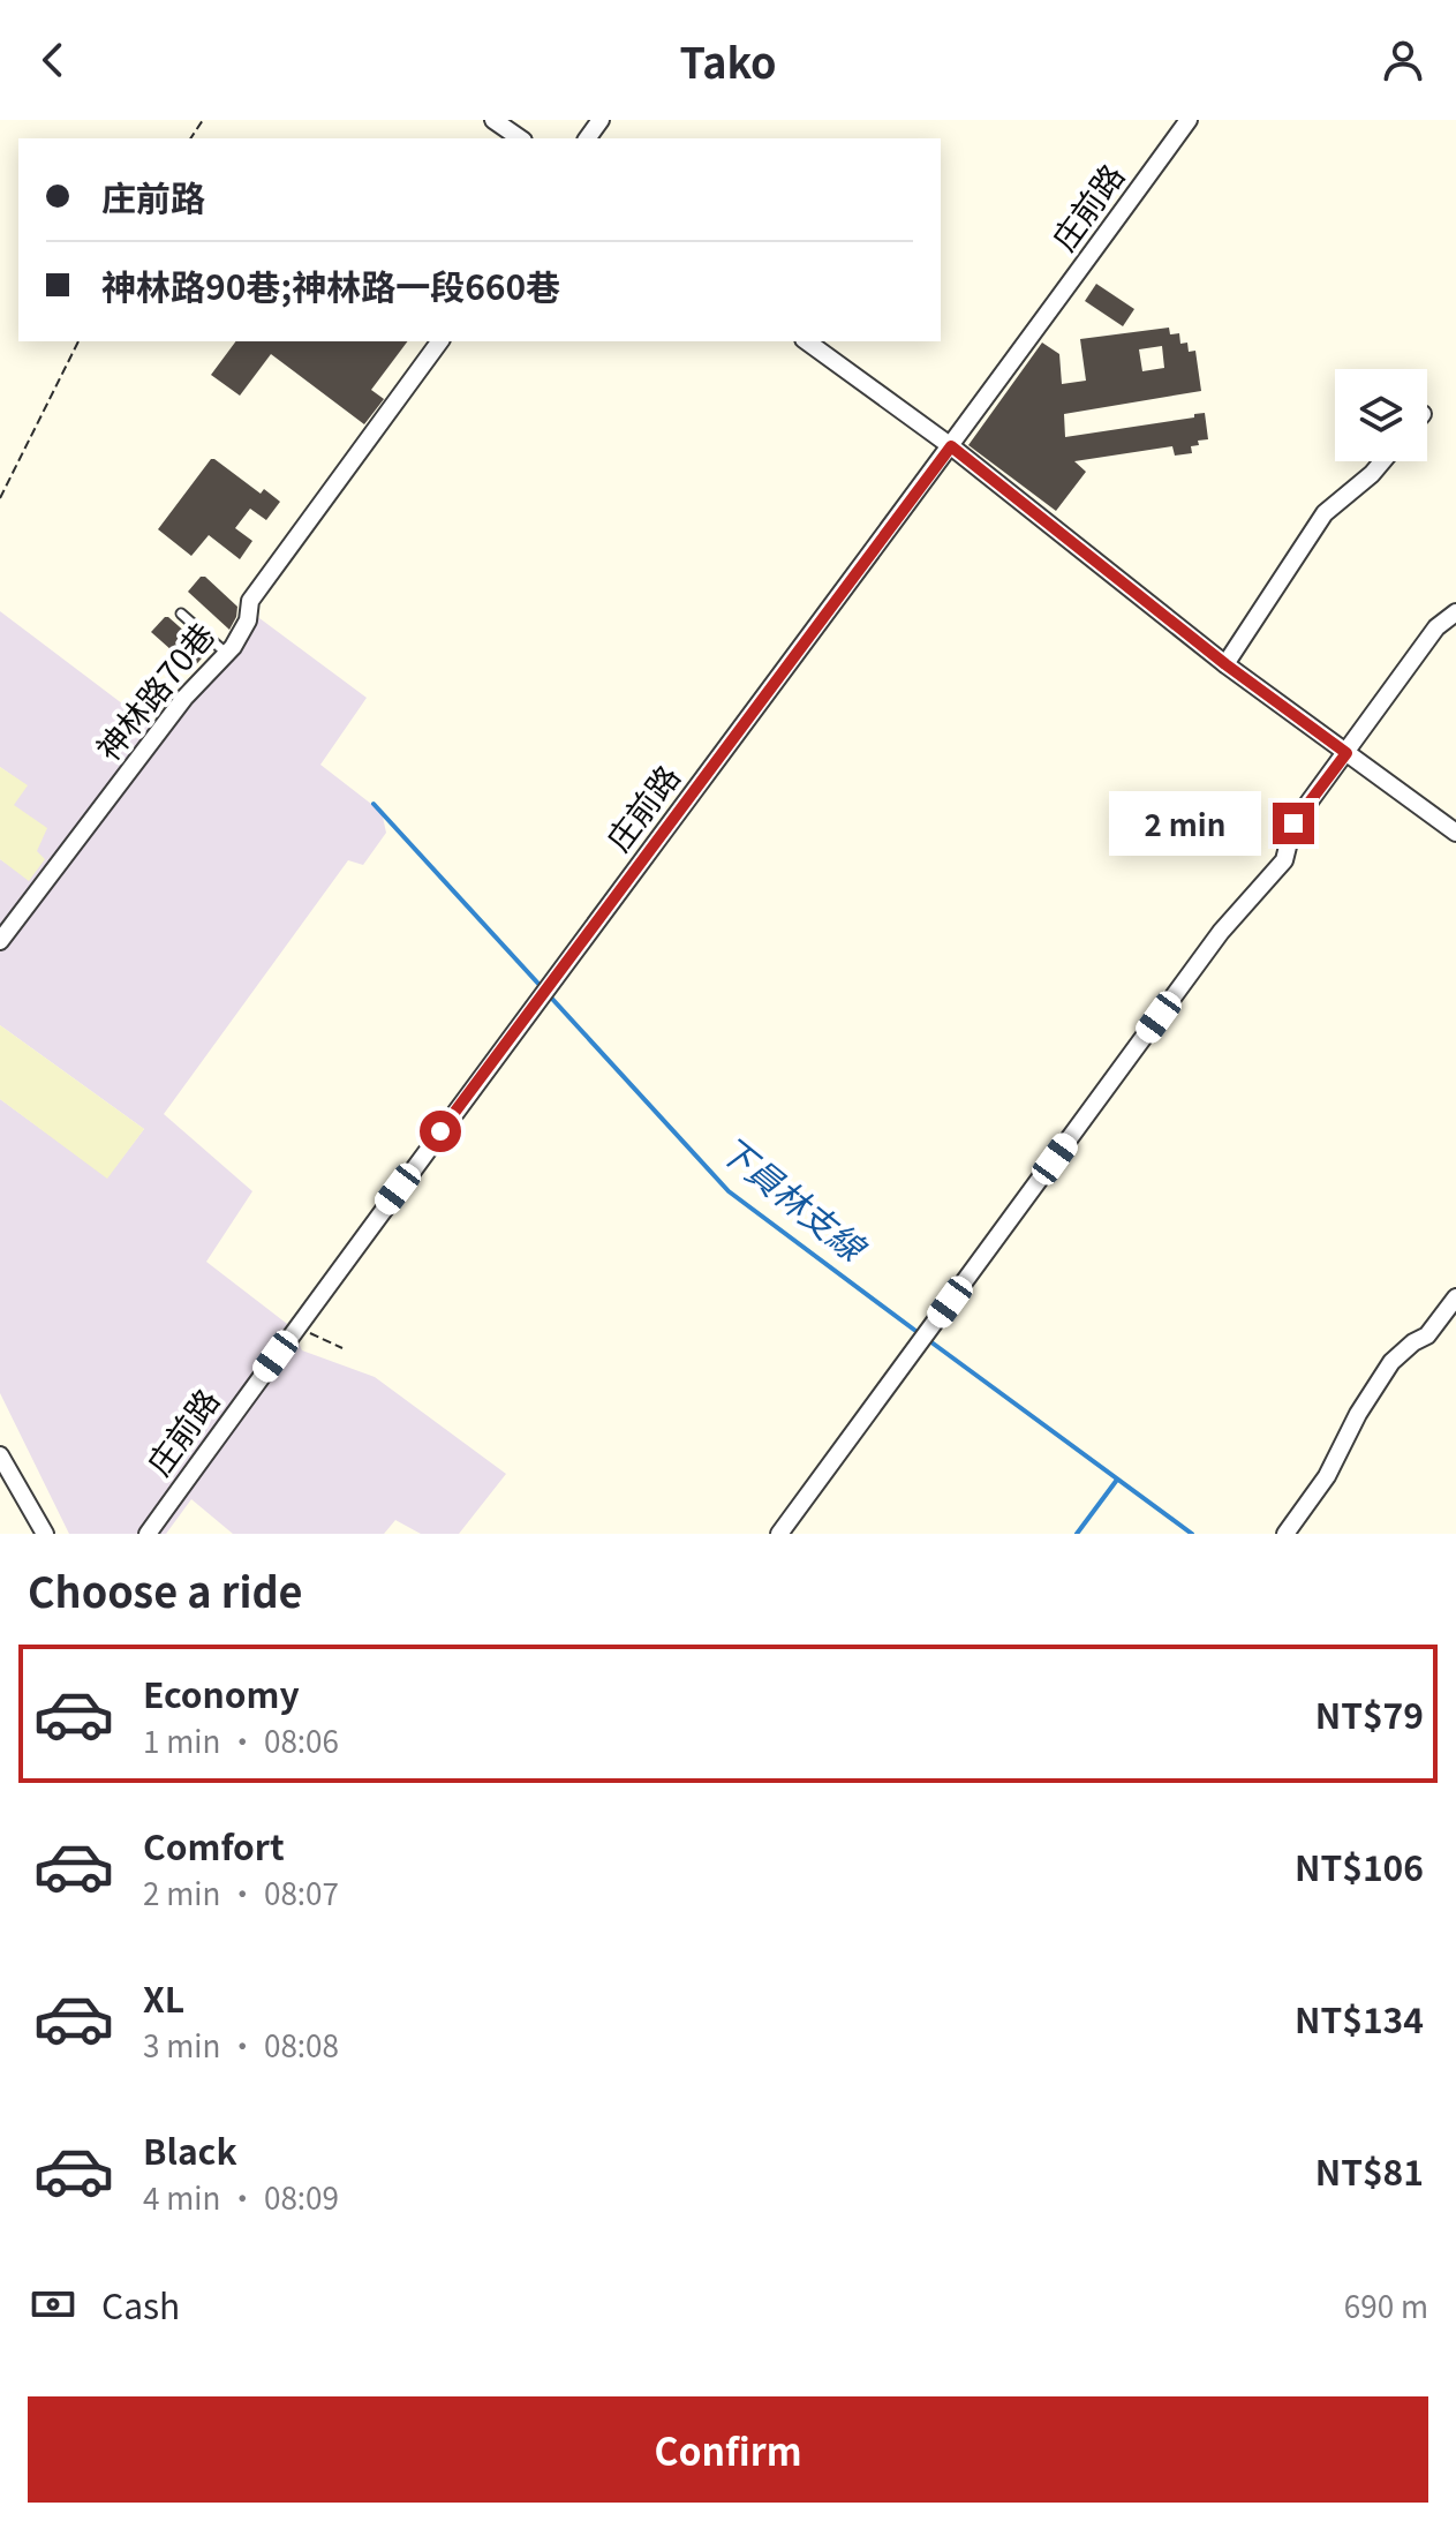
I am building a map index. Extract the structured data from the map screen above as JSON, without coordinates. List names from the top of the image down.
{
  "streets": {
    "street": ["庄前路", "神林路70巷"]
  },
  "water": ["下員林支線"],
  "page": {
    "header": "Tako",
    "banner": ["庄前路", "神林路90巷;神林路一段660巷"],
    "bubble": "2 min",
    "heading": "Choose a ride",
    "list": [
      {
        "name": "Economy",
        "note": "1 min · 08:06",
        "value": "NT$79"
      },
      {
        "name": "Comfort",
        "note": "2 min · 08:07",
        "value": "NT$106"
      },
      {
        "name": "XL",
        "note": "3 min · 08:08",
        "value": "NT$134"
      },
      {
        "name": "Black",
        "note": "4 min · 08:09",
        "value": "NT$81"
      }
    ],
    "pay": ["Cash", "690 m"],
    "buttons": "Confirm"
  }
}
